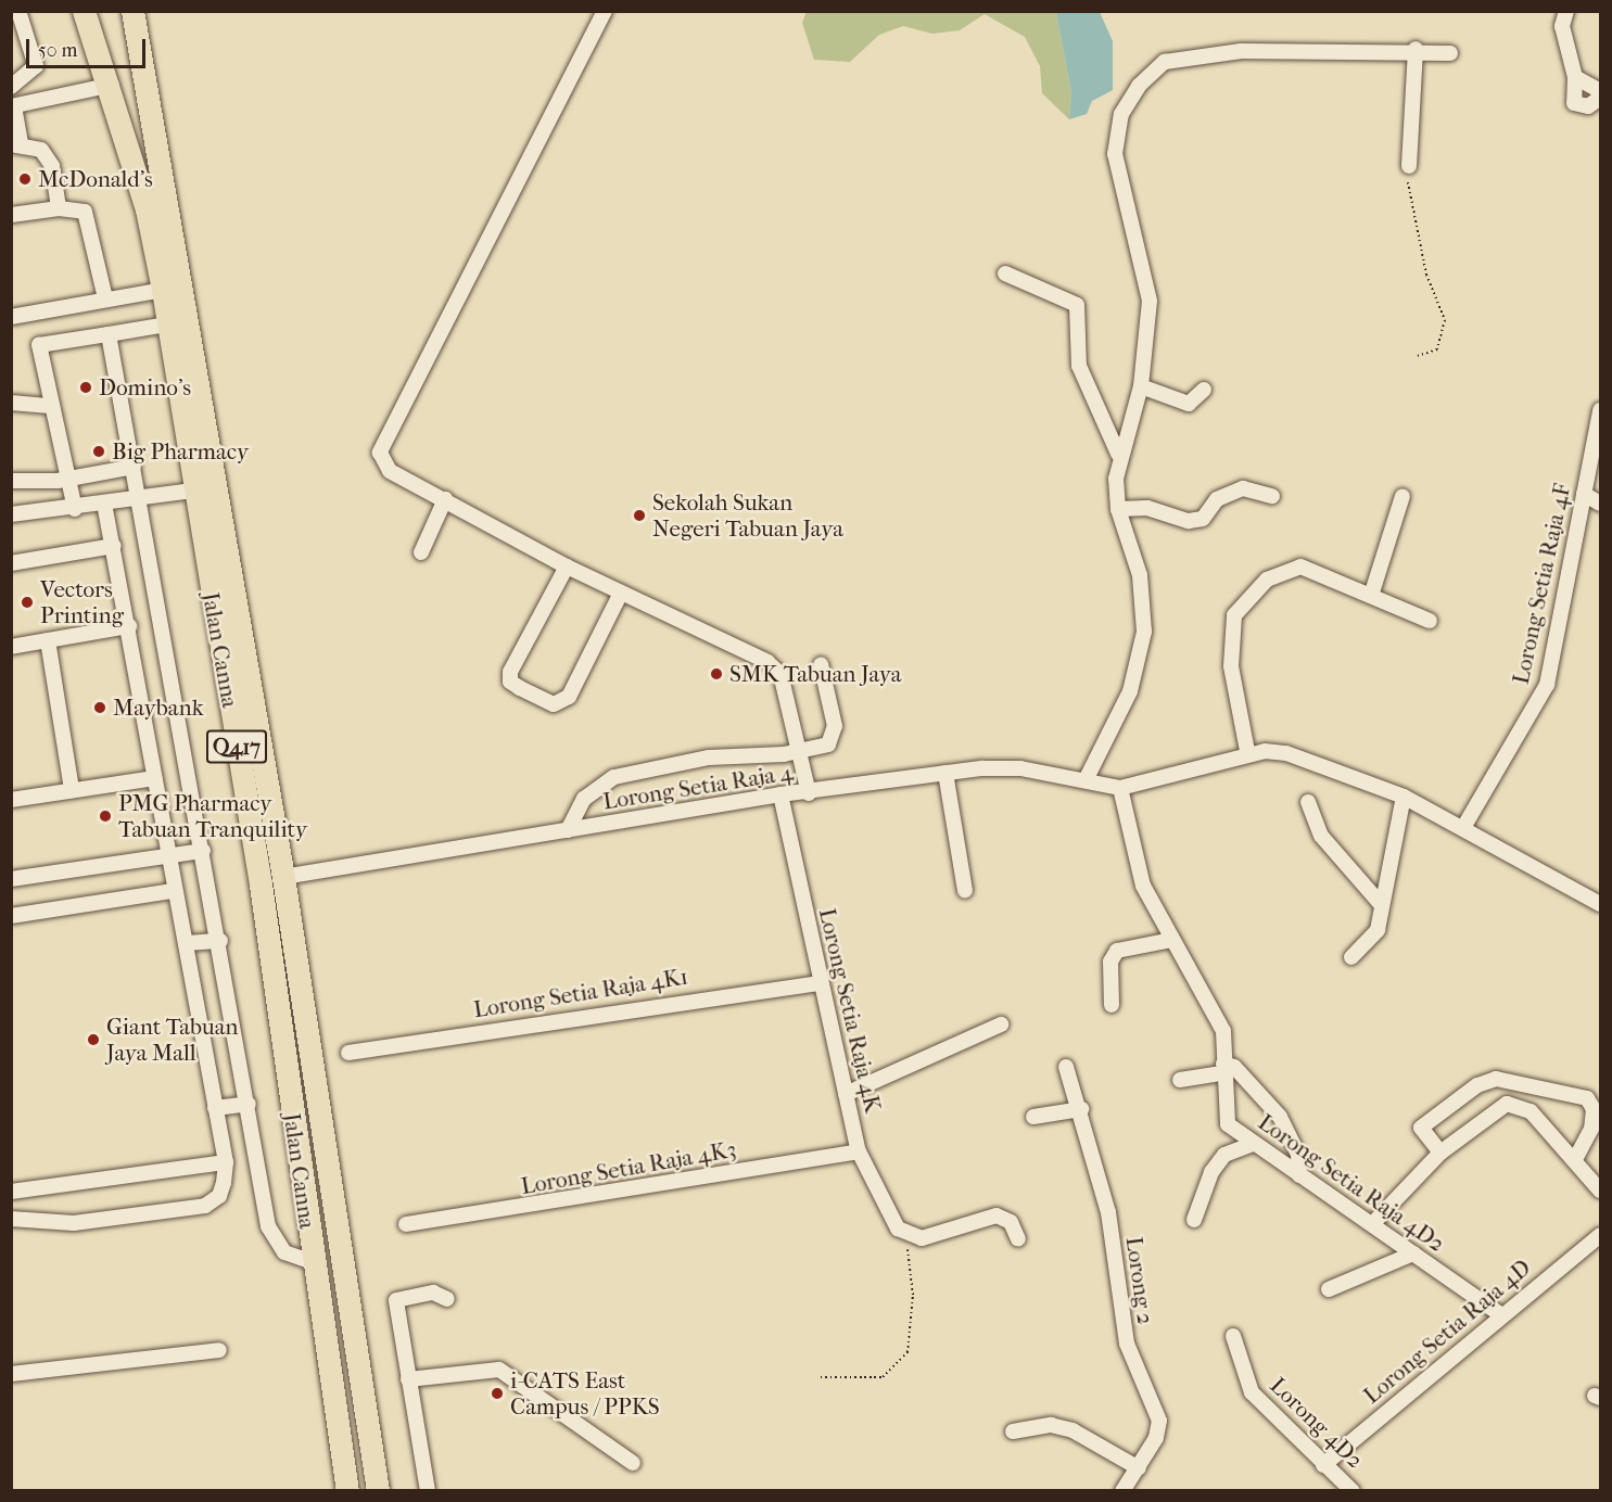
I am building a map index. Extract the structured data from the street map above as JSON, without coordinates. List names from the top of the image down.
{
  "streets": {
    "highway": ["Jalan Canna", "Q417"],
    "street": [
      "Lorong Setia Raja 4F",
      "Lorong Setia Raja 4",
      "Lorong Setia Raja 4K1",
      "Lorong Setia Raja 4K",
      "Lorong Setia Raja 4K3",
      "Lorong Setia Raja 4D2",
      "Lorong 2",
      "Lorong Setia Raja 4D",
      "Lorong 4D2"
    ]
  },
  "crossings": [
    ["Jalan Canna", "Lorong Setia Raja 4"],
    ["Lorong Setia Raja 4", "Lorong Setia Raja 4K"],
    ["Lorong Setia Raja 4", "Lorong Setia Raja 4D2"],
    ["Lorong Setia Raja 4K1", "Lorong Setia Raja 4K"],
    ["Lorong Setia Raja 4K", "Lorong Setia Raja 4K3"],
    ["Lorong Setia Raja 4D2", "Lorong Setia Raja 4D"],
    ["Lorong Setia Raja 4D", "Lorong 4D2"]
  ],
  "places": [
    "McDonald's",
    "Domino's",
    "Big Pharmacy",
    "Sekolah Sukan Negeri Tabuan Jaya",
    "Vectors Printing",
    "SMK Tabuan Jaya",
    "Maybank",
    "PMG Pharmacy Tabuan Tranquility",
    "Giant Tabuan Jaya Mall",
    "i-CATS East Campus / PPKS"
  ],
  "scale_bar": "50 m"
}
